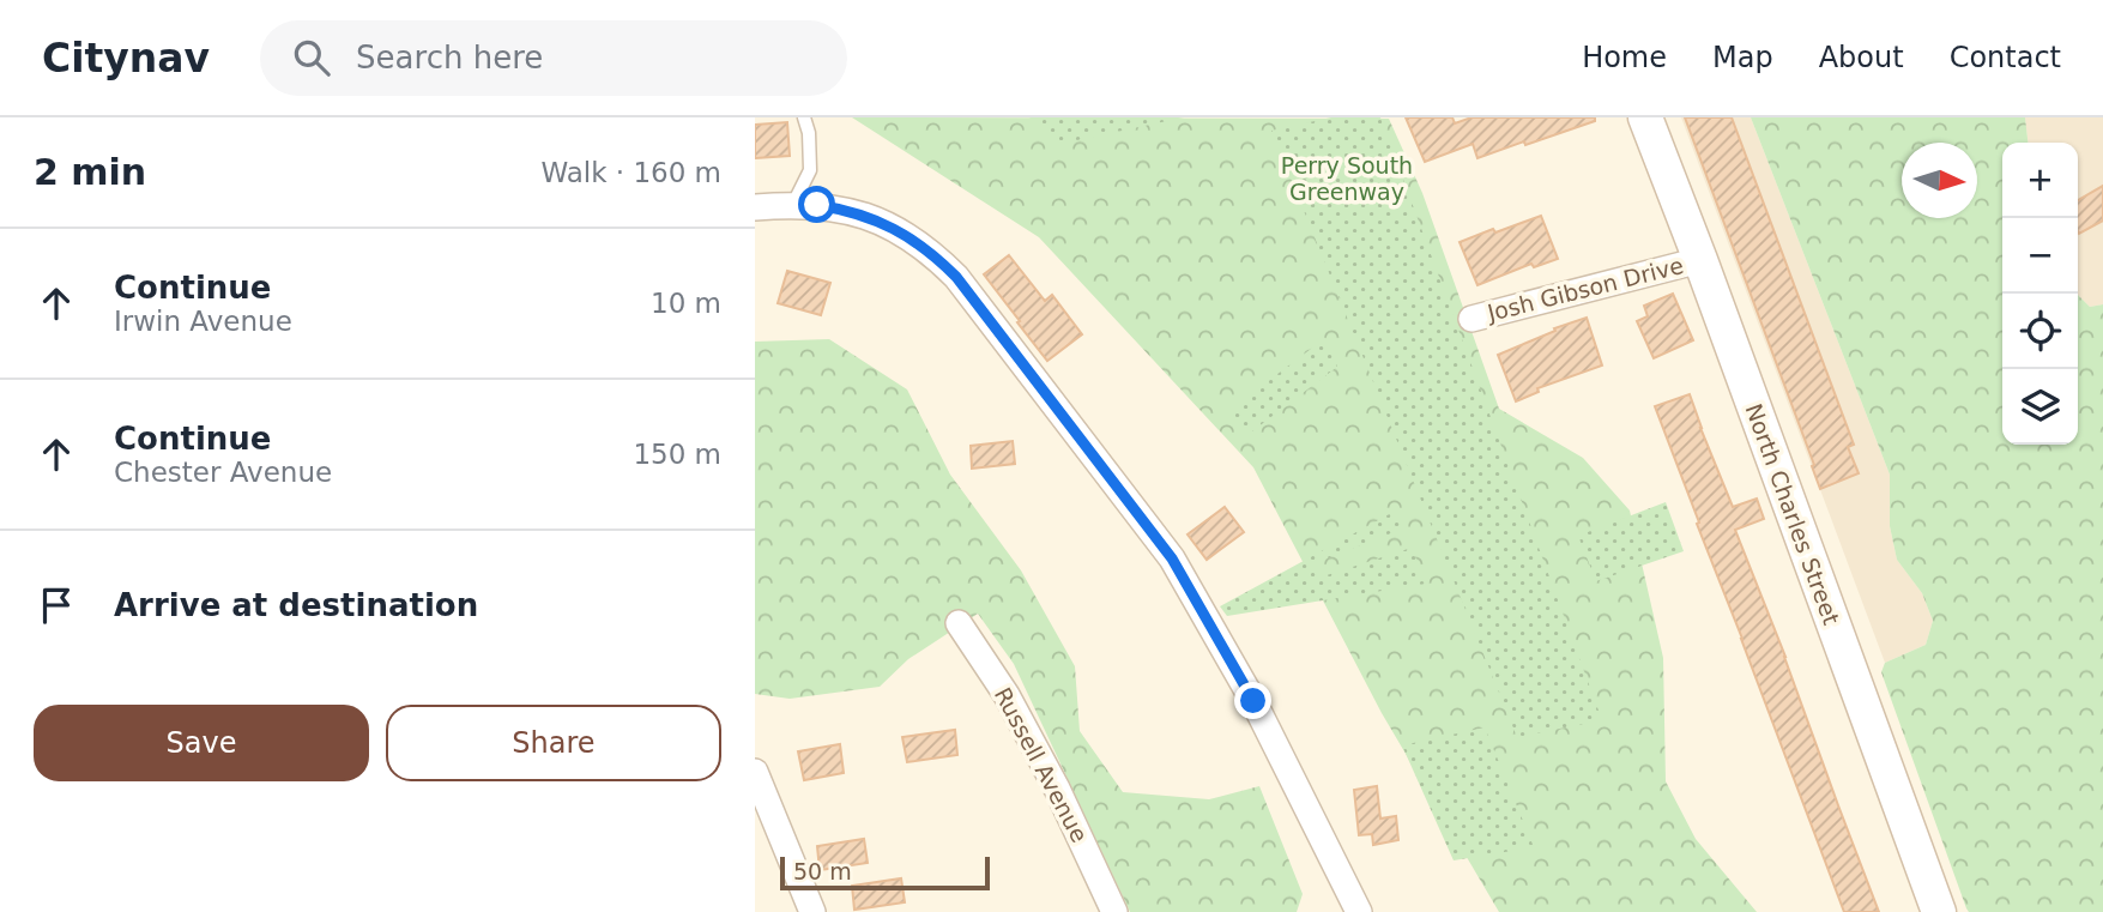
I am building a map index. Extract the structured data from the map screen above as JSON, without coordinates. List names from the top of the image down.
{
  "streets": {
    "street": ["Josh Gibson Drive", "North Charles Street", "Russell Avenue"]
  },
  "crossings": [
    ["Josh Gibson Drive", "North Charles Street"]
  ],
  "parks": ["Perry South Greenway"],
  "scale_bar": "50 m",
  "north": "right",
  "page": {
    "header": "Citynav",
    "search": "Search here",
    "nav": [
      "Home",
      "Map",
      "About",
      "Contact"
    ],
    "heading": ["2 min", "Walk · 160 m"],
    "map_buttons": ["+", "−"],
    "list": [
      ["Continue", "Irwin Avenue", "10 m"],
      ["Continue", "Chester Avenue", "150 m"],
      "Arrive at destination"
    ],
    "buttons": ["Save", "Share"],
    "scale": "50 m"
  }
}
